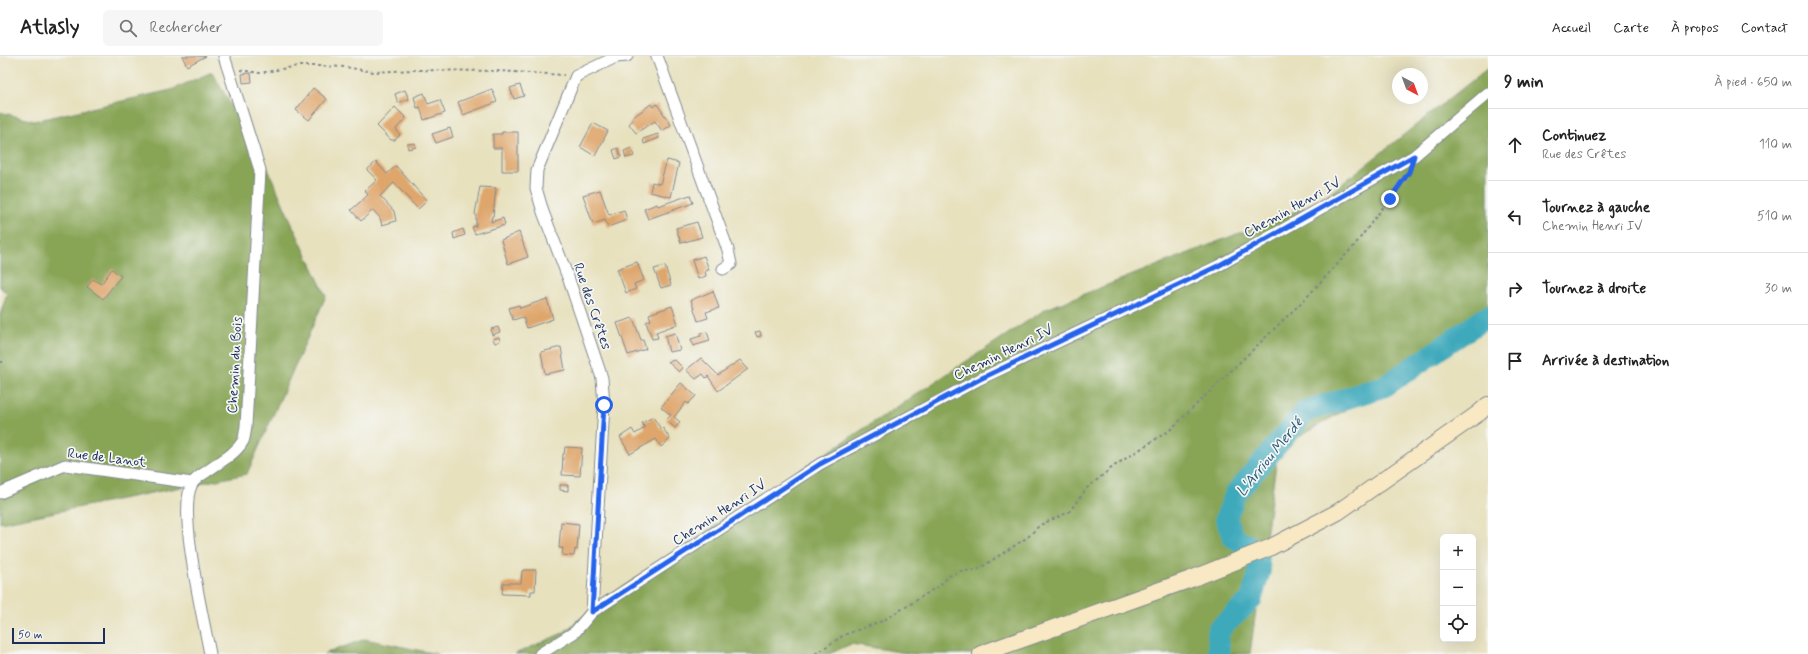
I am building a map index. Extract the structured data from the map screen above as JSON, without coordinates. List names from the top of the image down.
{
  "streets": {
    "street": [
      "Chemin Henri IV",
      "Rue des Crêtes",
      "Chemin du Bois",
      "Rue de Lanot"
    ]
  },
  "crossings": [
    ["Chemin Henri IV", "Rue des Crêtes"],
    ["Chemin du Bois", "Rue de Lanot"]
  ],
  "water": ["L'Arriou Merdé"],
  "scale_bar": "50 m",
  "north": "bottom right",
  "page": {
    "header": "Atlasly",
    "search": "Rechercher",
    "nav": [
      "Accueil",
      "Carte",
      "À propos",
      "Contact"
    ],
    "heading": ["9 min", "À pied · 650 m"],
    "list": [
      ["Continuez", "Rue des Crêtes", "110 m"],
      ["Tournez à gauche", "Chemin Henri IV", "510 m"],
      ["Tournez à droite", "30 m"],
      "Arrivée à destination"
    ],
    "map_buttons": ["+", "−"],
    "scale": "50 m"
  }
}
